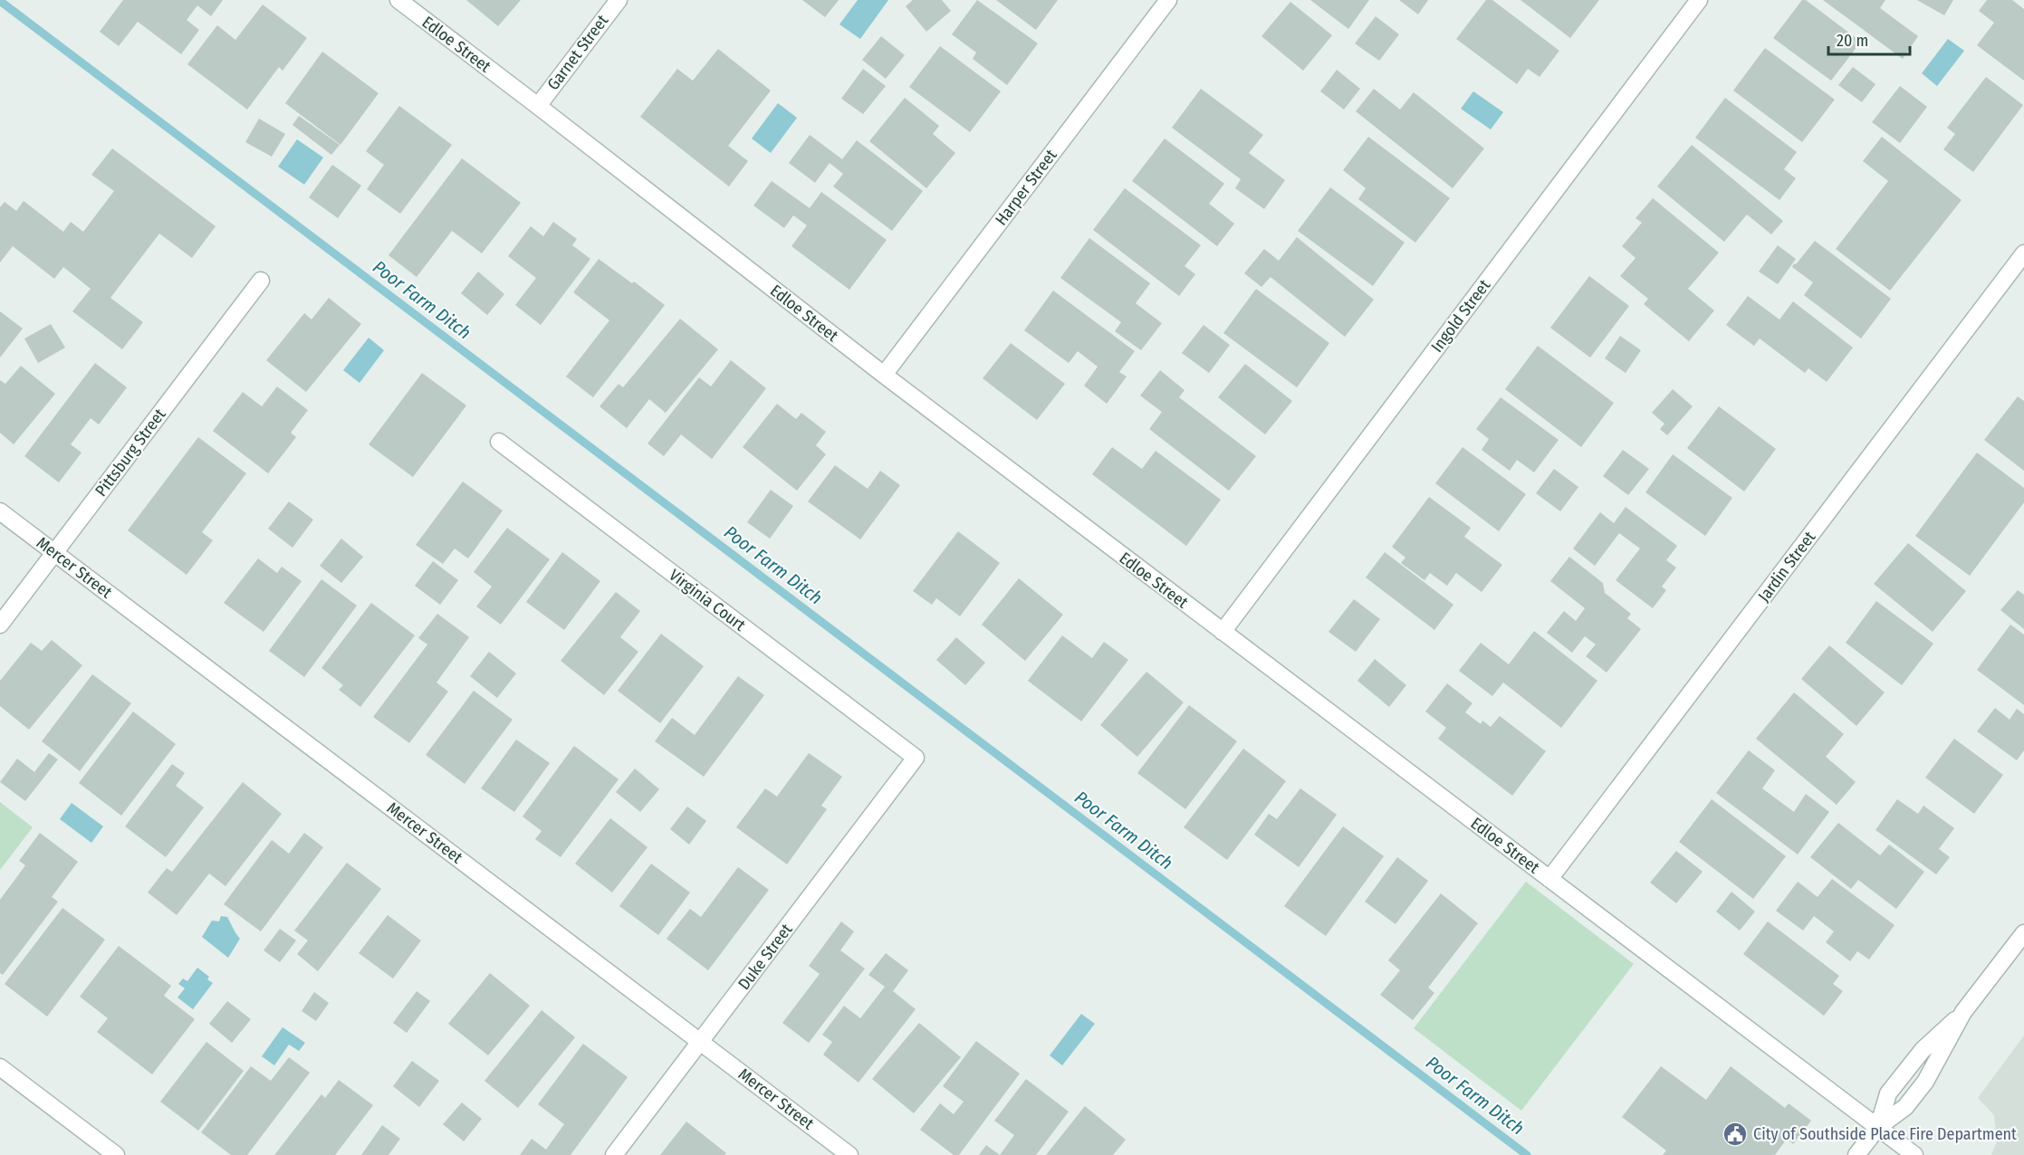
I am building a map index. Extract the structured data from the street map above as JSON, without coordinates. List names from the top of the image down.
{
  "streets": {
    "street": [
      "Edloe Street",
      "Garnet Street",
      "Harper Street",
      "Ingold Street",
      "Pittsburg Street",
      "Jardin Street",
      "Mercer Street",
      "Virginia Court",
      "Duke Street"
    ]
  },
  "crossings": [
    ["Edloe Street", "Garnet Street"],
    ["Edloe Street", "Harper Street"],
    ["Edloe Street", "Ingold Street"],
    ["Edloe Street", "Jardin Street"],
    ["Pittsburg Street", "Mercer Street"],
    ["Mercer Street", "Duke Street"],
    ["Virginia Court", "Duke Street"]
  ],
  "water": ["Poor Farm Ditch"],
  "places": {
    "public building": ["City of Southside Place Fire Department"]
  },
  "scale_bar": "20 m"
}
